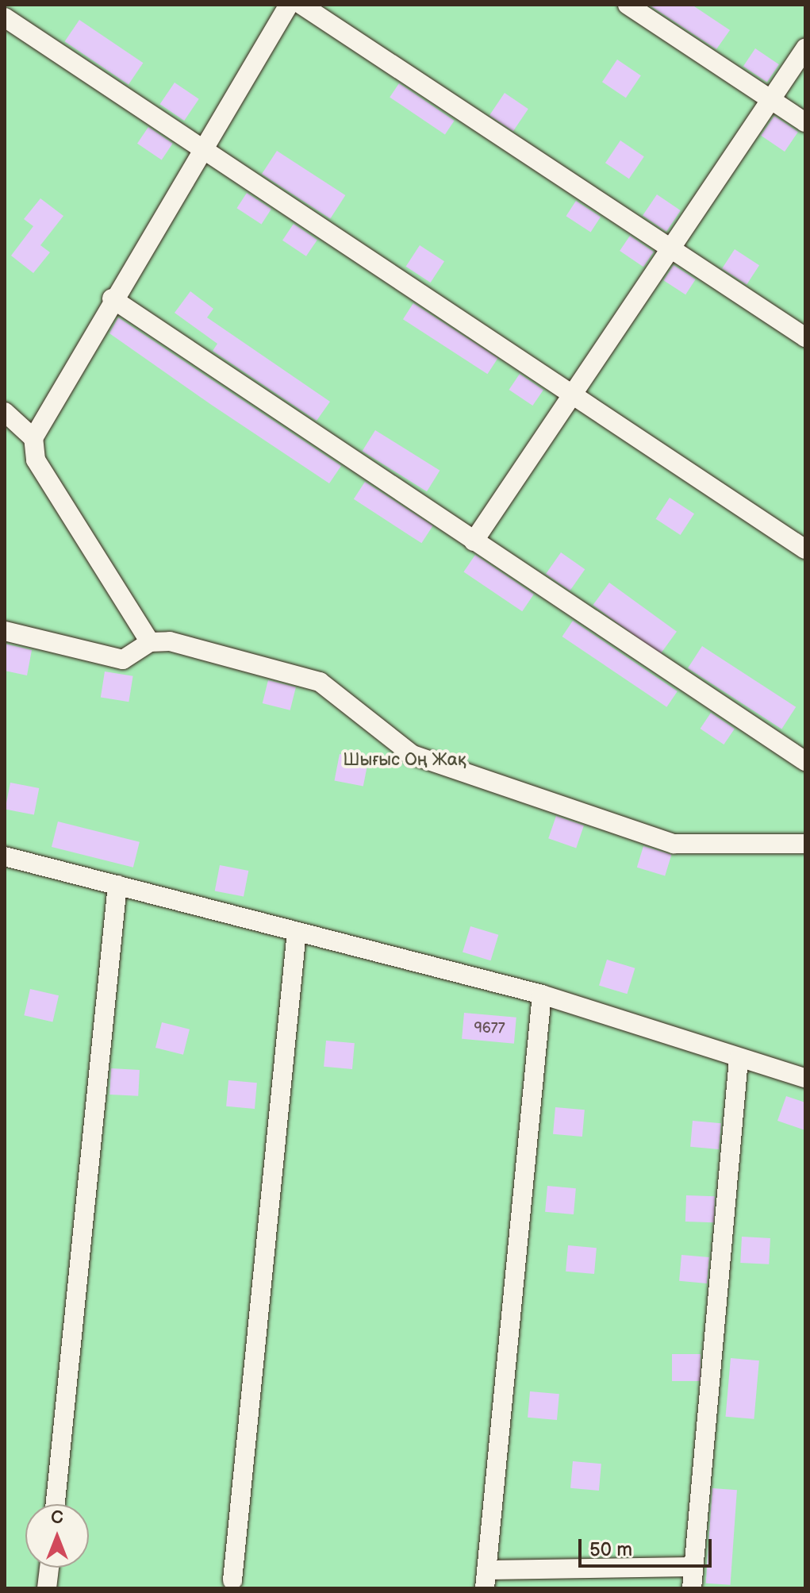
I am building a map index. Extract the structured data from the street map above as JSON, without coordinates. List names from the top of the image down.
{
  "parks": ["Шығыс Оң Жақ"],
  "house_numbers": ["9677"],
  "scale_bar": "50 m",
  "north": "top"
}
